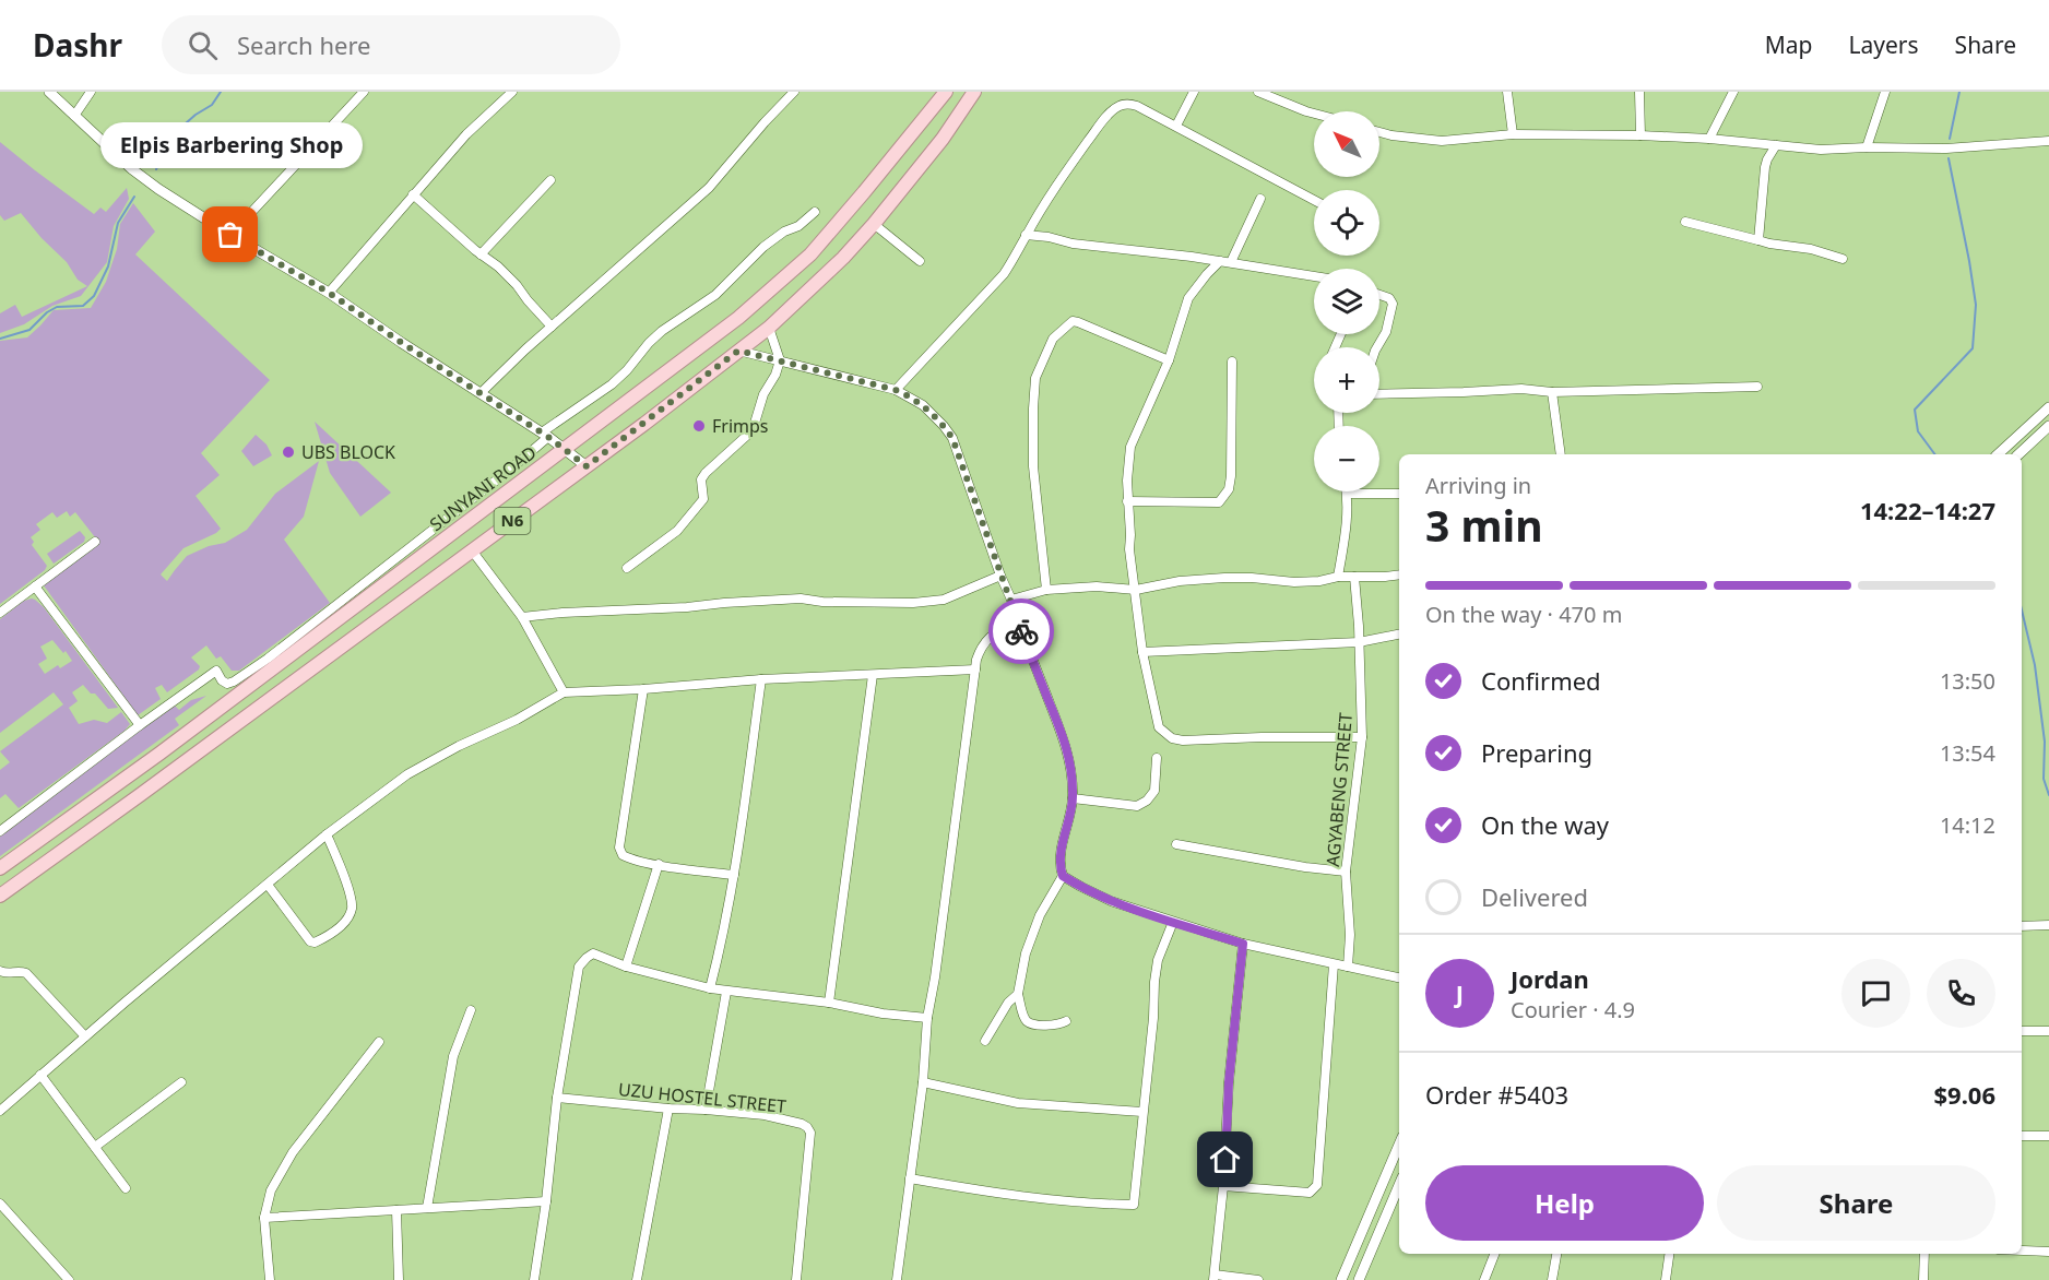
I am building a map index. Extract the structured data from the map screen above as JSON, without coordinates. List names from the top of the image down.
{
  "streets": {
    "main road": ["SUNYANI ROAD", "N6"],
    "street": ["AGYABENG STREET", "UZU HOSTEL STREET"]
  },
  "places": ["Elpis Barbering Shop", "Frimps", "UBS BLOCK"],
  "north": "top left",
  "page": {
    "header": "Dashr",
    "search": "Search here",
    "nav": ["Map", "Layers", "Share"],
    "map_buttons": ["+", "−"],
    "bubble": "Elpis Barbering Shop",
    "heading": ["3 min", "Arriving in", "14:22–14:27"],
    "panel": [
      "Jordan",
      "Courier · 4.9",
      "Order #5403",
      "$9.06"
    ],
    "bar": "On the way · 470 m",
    "list": [
      ["Confirmed", "13:50"],
      ["Preparing", "13:54"],
      ["On the way", "14:12"],
      "Delivered"
    ],
    "round": "J",
    "buttons": ["Help", "Share"]
  }
}
